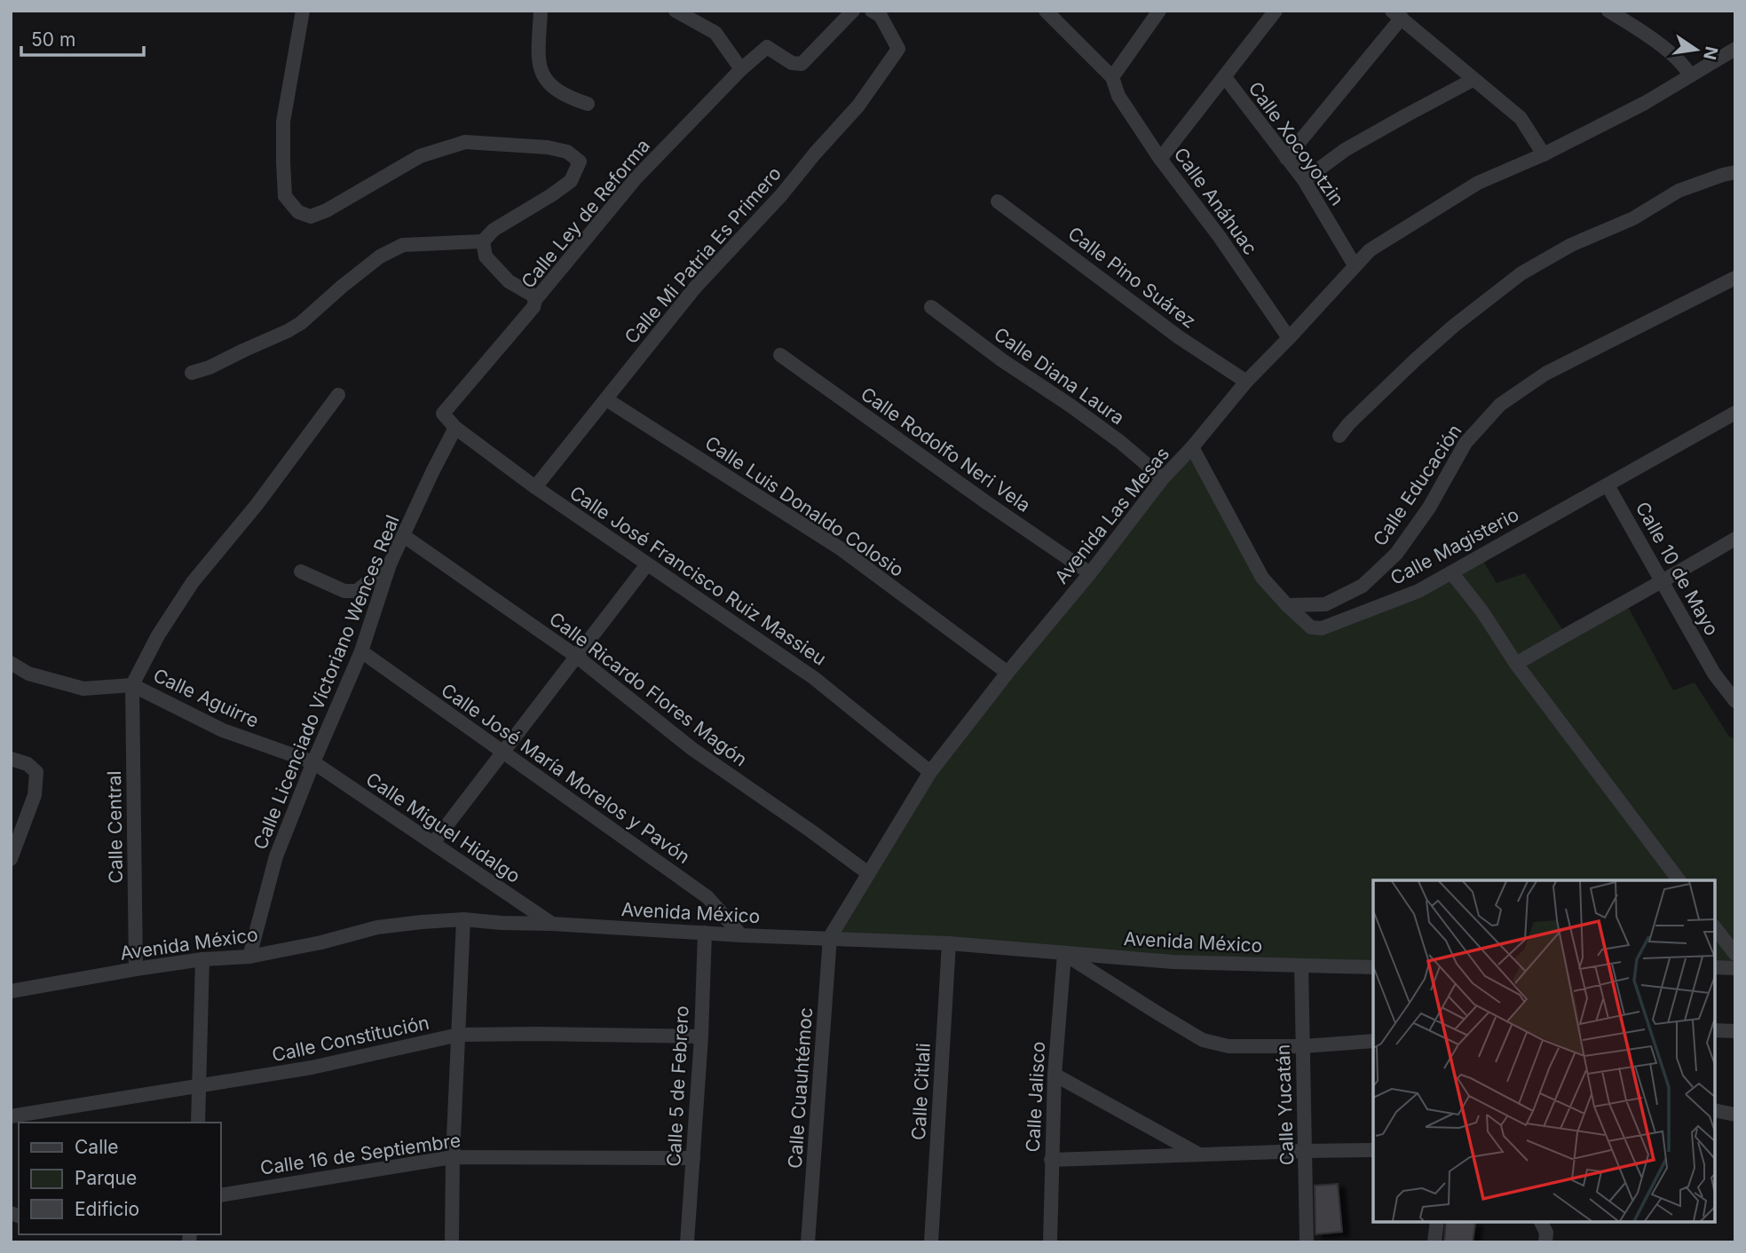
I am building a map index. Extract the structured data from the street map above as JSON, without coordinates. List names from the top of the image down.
{
  "streets": {
    "street": [
      "Calle Xocoyotzin",
      "Calle Anáhuac",
      "Calle Ley de Reforma",
      "Calle Mi Patria Es Primero",
      "Calle Pino Suárez",
      "Calle Diana Laura",
      "Calle Rodolfo Neri Vela",
      "Calle Educación",
      "Calle Luis Donaldo Colosio",
      "Avenida Las Mesas",
      "Calle Magisterio",
      "Calle 10 de Mayo",
      "Calle José Francisco Ruiz Massieu",
      "Calle Licenciado Victoriano Wences Real",
      "Calle Ricardo Flores Magón",
      "Calle Aguirre",
      "Calle José María Morelos y Pavón",
      "Calle Central",
      "Calle Miguel Hidalgo",
      "Avenida México",
      "Calle Constitución",
      "Calle 5 de Febrero",
      "Calle Cuauhtémoc",
      "Calle Citlali",
      "Calle Jalisco",
      "Calle Yucatán",
      "Calle 16 de Septiembre"
    ]
  },
  "crossings": [
    ["Calle Xocoyotzin", "Avenida Las Mesas"],
    ["Calle Anáhuac", "Avenida Las Mesas"],
    ["Calle Ley de Reforma", "Calle José Francisco Ruiz Massieu"],
    ["Calle Mi Patria Es Primero", "Calle Luis Donaldo Colosio"],
    ["Calle Mi Patria Es Primero", "Calle José Francisco Ruiz Massieu"],
    ["Calle Pino Suárez", "Avenida Las Mesas"],
    ["Calle Diana Laura", "Avenida Las Mesas"],
    ["Calle Rodolfo Neri Vela", "Avenida Las Mesas"],
    ["Calle Educación", "Calle Magisterio"],
    ["Calle Luis Donaldo Colosio", "Avenida Las Mesas"],
    ["Avenida Las Mesas", "Calle Magisterio"],
    ["Avenida Las Mesas", "Calle José Francisco Ruiz Massieu"],
    ["Avenida Las Mesas", "Calle Ricardo Flores Magón"],
    ["Calle Magisterio", "Calle 10 de Mayo"],
    ["Calle José Francisco Ruiz Massieu", "Calle Licenciado Victoriano Wences Real"],
    ["Calle Licenciado Victoriano Wences Real", "Calle Ricardo Flores Magón"],
    ["Calle Licenciado Victoriano Wences Real", "Calle Aguirre"],
    ["Calle Licenciado Victoriano Wences Real", "Calle José María Morelos y Pavón"],
    ["Calle Licenciado Victoriano Wences Real", "Calle Miguel Hidalgo"],
    ["Calle Licenciado Victoriano Wences Real", "Avenida México"],
    ["Calle Aguirre", "Calle Central"],
    ["Calle Aguirre", "Calle Miguel Hidalgo"],
    ["Calle José María Morelos y Pavón", "Avenida México"],
    ["Calle Central", "Avenida México"],
    ["Calle Miguel Hidalgo", "Avenida México"],
    ["Avenida México", "Calle 5 de Febrero"],
    ["Avenida México", "Calle Cuauhtémoc"],
    ["Avenida México", "Calle Citlali"],
    ["Avenida México", "Calle Jalisco"],
    ["Avenida México", "Calle Yucatán"],
    ["Calle Constitución", "Calle 5 de Febrero"],
    ["Calle 5 de Febrero", "Calle 16 de Septiembre"]
  ],
  "legend": ["Calle", "Parque", "Edificio"],
  "scale_bar": "50 m",
  "north": "right"
}
